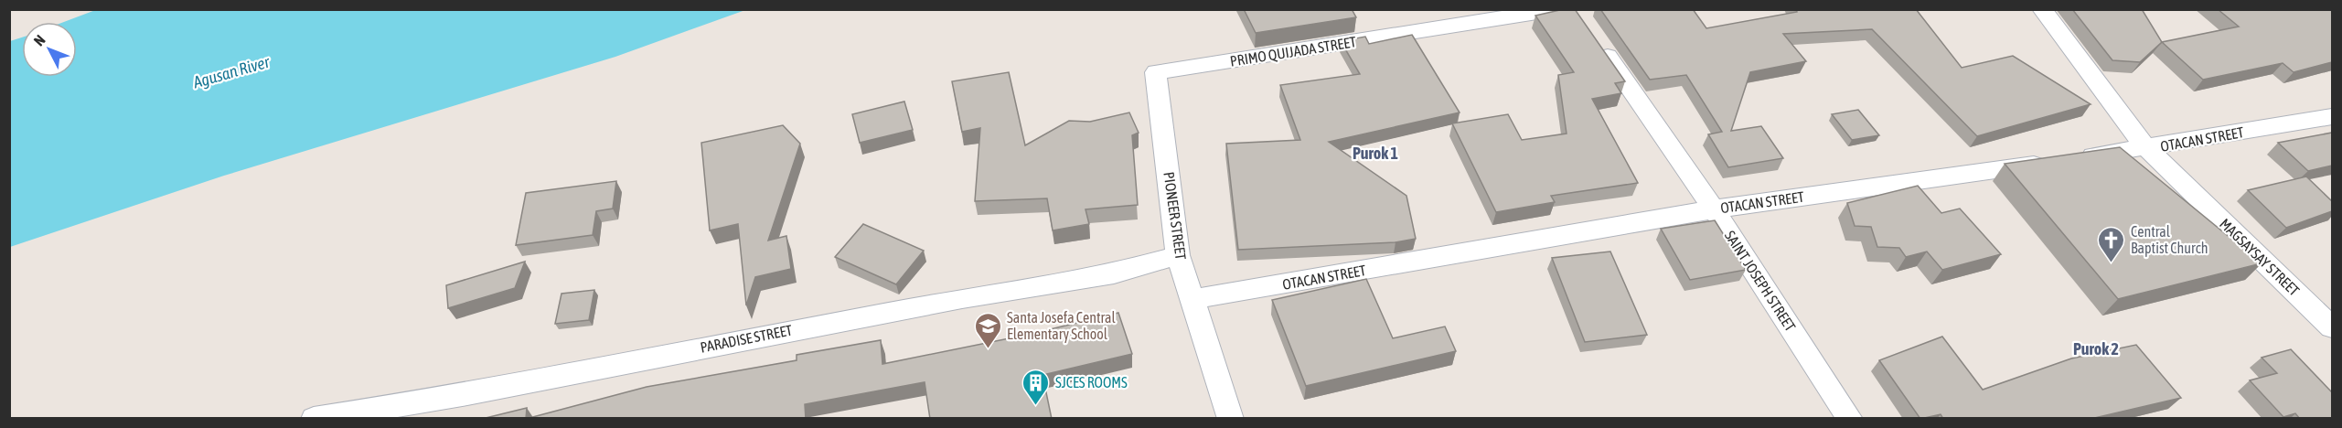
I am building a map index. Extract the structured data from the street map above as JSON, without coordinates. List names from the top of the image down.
{
  "streets": {
    "street": [
      "PRIMO QUIJADA STREET",
      "OTACAN STREET",
      "PIONEER STREET",
      "MAGSAYSAY STREET",
      "SAINT JOSEPH STREET",
      "PARADISE STREET"
    ]
  },
  "crossings": [
    ["PRIMO QUIJADA STREET", "PIONEER STREET"],
    ["PRIMO QUIJADA STREET", "SAINT JOSEPH STREET"],
    ["OTACAN STREET", "PIONEER STREET"],
    ["OTACAN STREET", "MAGSAYSAY STREET"],
    ["OTACAN STREET", "SAINT JOSEPH STREET"],
    ["PIONEER STREET", "PARADISE STREET"]
  ],
  "districts": ["Purok 1", "Purok 2"],
  "water": ["Agusan River"],
  "places": {
    "church": ["Central Baptist Church"],
    "school or university": ["Santa Josefa Central Elementary School"],
    "building": ["SJCES ROOMS"]
  },
  "north": "top left"
}
